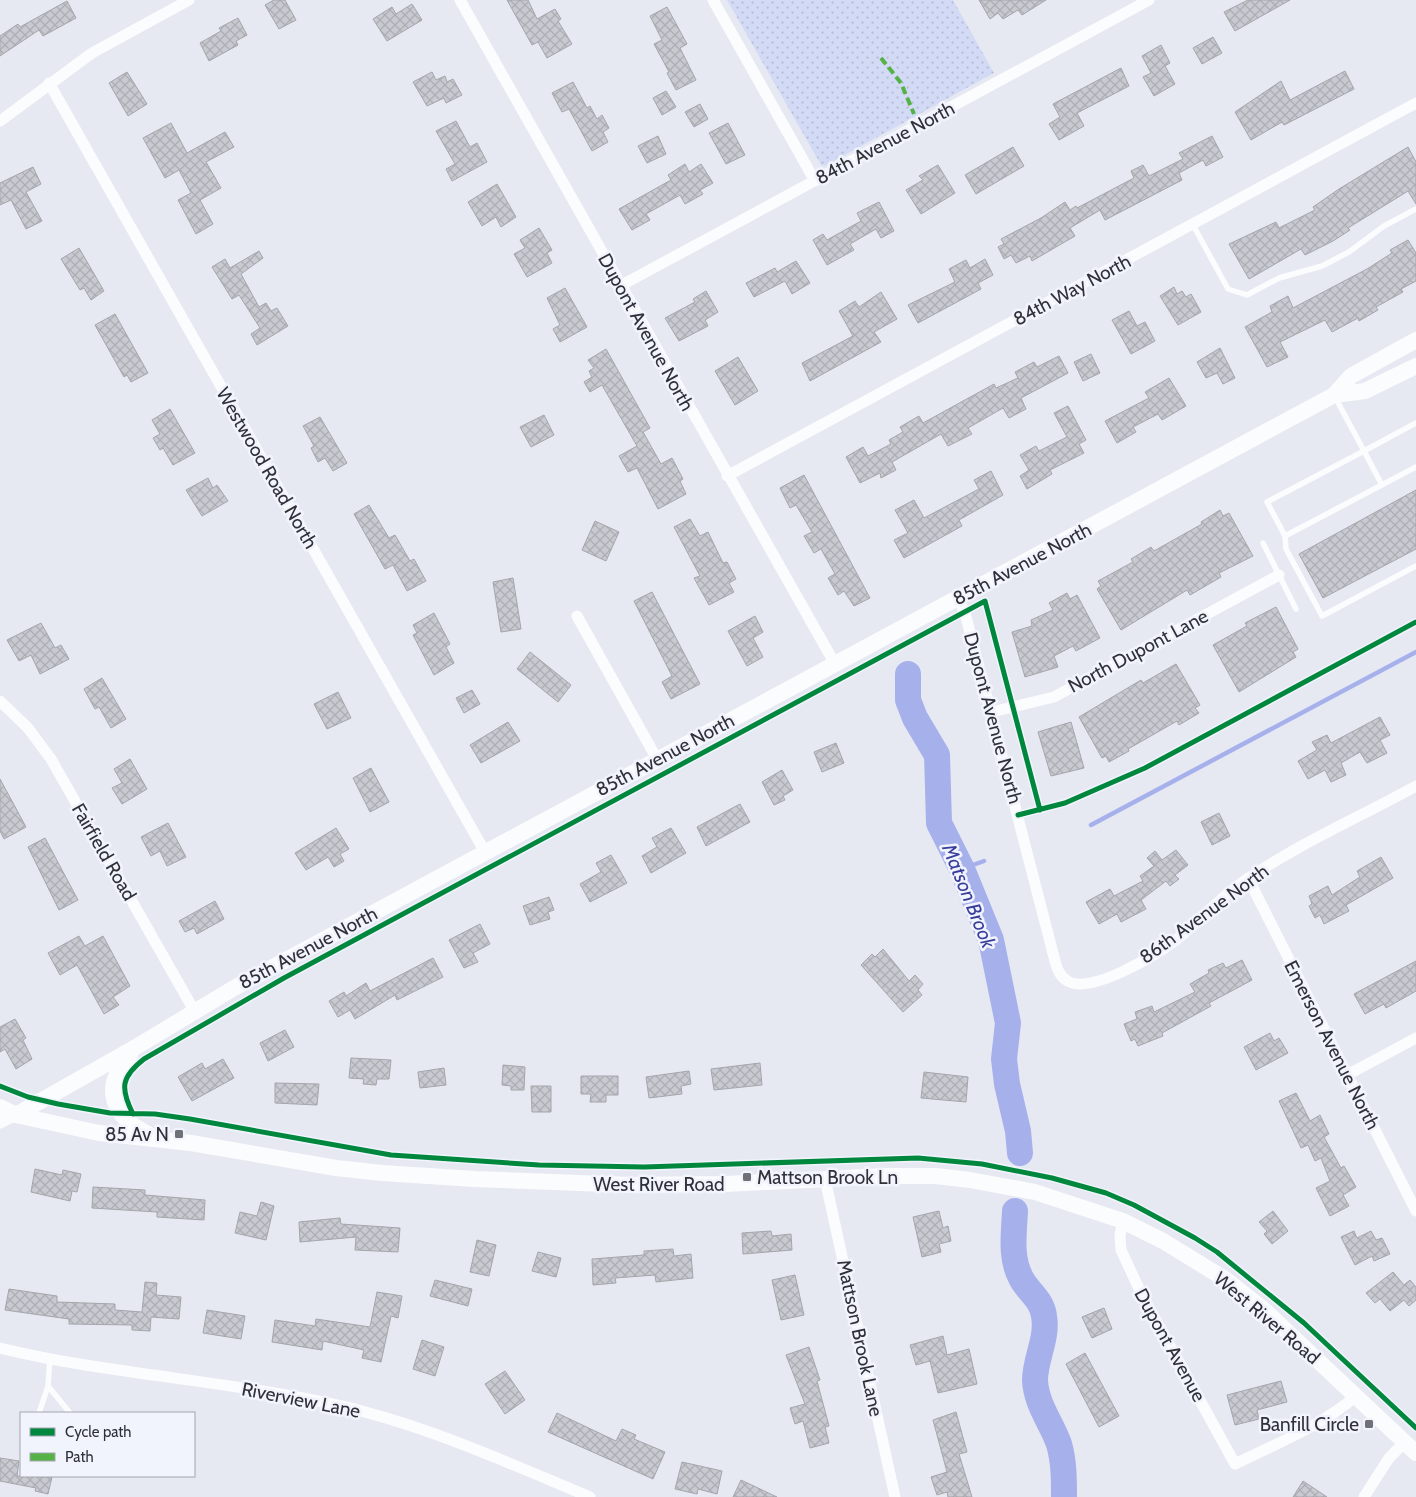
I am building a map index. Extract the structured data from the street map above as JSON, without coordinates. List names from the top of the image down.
{
  "streets": {
    "street": [
      "84th Avenue North",
      "84th Way North",
      "Dupont Avenue North",
      "Westwood Road North",
      "85th Avenue North",
      "North Dupont Lane",
      "Fairfield Road",
      "86th Avenue North",
      "Emerson Avenue North",
      "West River Road",
      "Mattson Brook Lane",
      "Dupont Avenue",
      "Riverview Lane"
    ]
  },
  "crossings": [
    ["84th Avenue North", "Dupont Avenue North"],
    ["84th Way North", "Dupont Avenue North"],
    ["Dupont Avenue North", "85th Avenue North"],
    ["Dupont Avenue North", "North Dupont Lane"],
    ["Dupont Avenue North", "86th Avenue North"],
    ["Westwood Road North", "85th Avenue North"],
    ["85th Avenue North", "Fairfield Road"],
    ["85th Avenue North", "West River Road"],
    ["86th Avenue North", "Emerson Avenue North"],
    ["West River Road", "Mattson Brook Lane"],
    ["West River Road", "Dupont Avenue"]
  ],
  "water": ["Matson Brook"],
  "places": {
    "transit": ["85 Av N", "Mattson Brook Ln", "Banfill Circle"]
  },
  "legend": ["Cycle path", "Path"]
}
